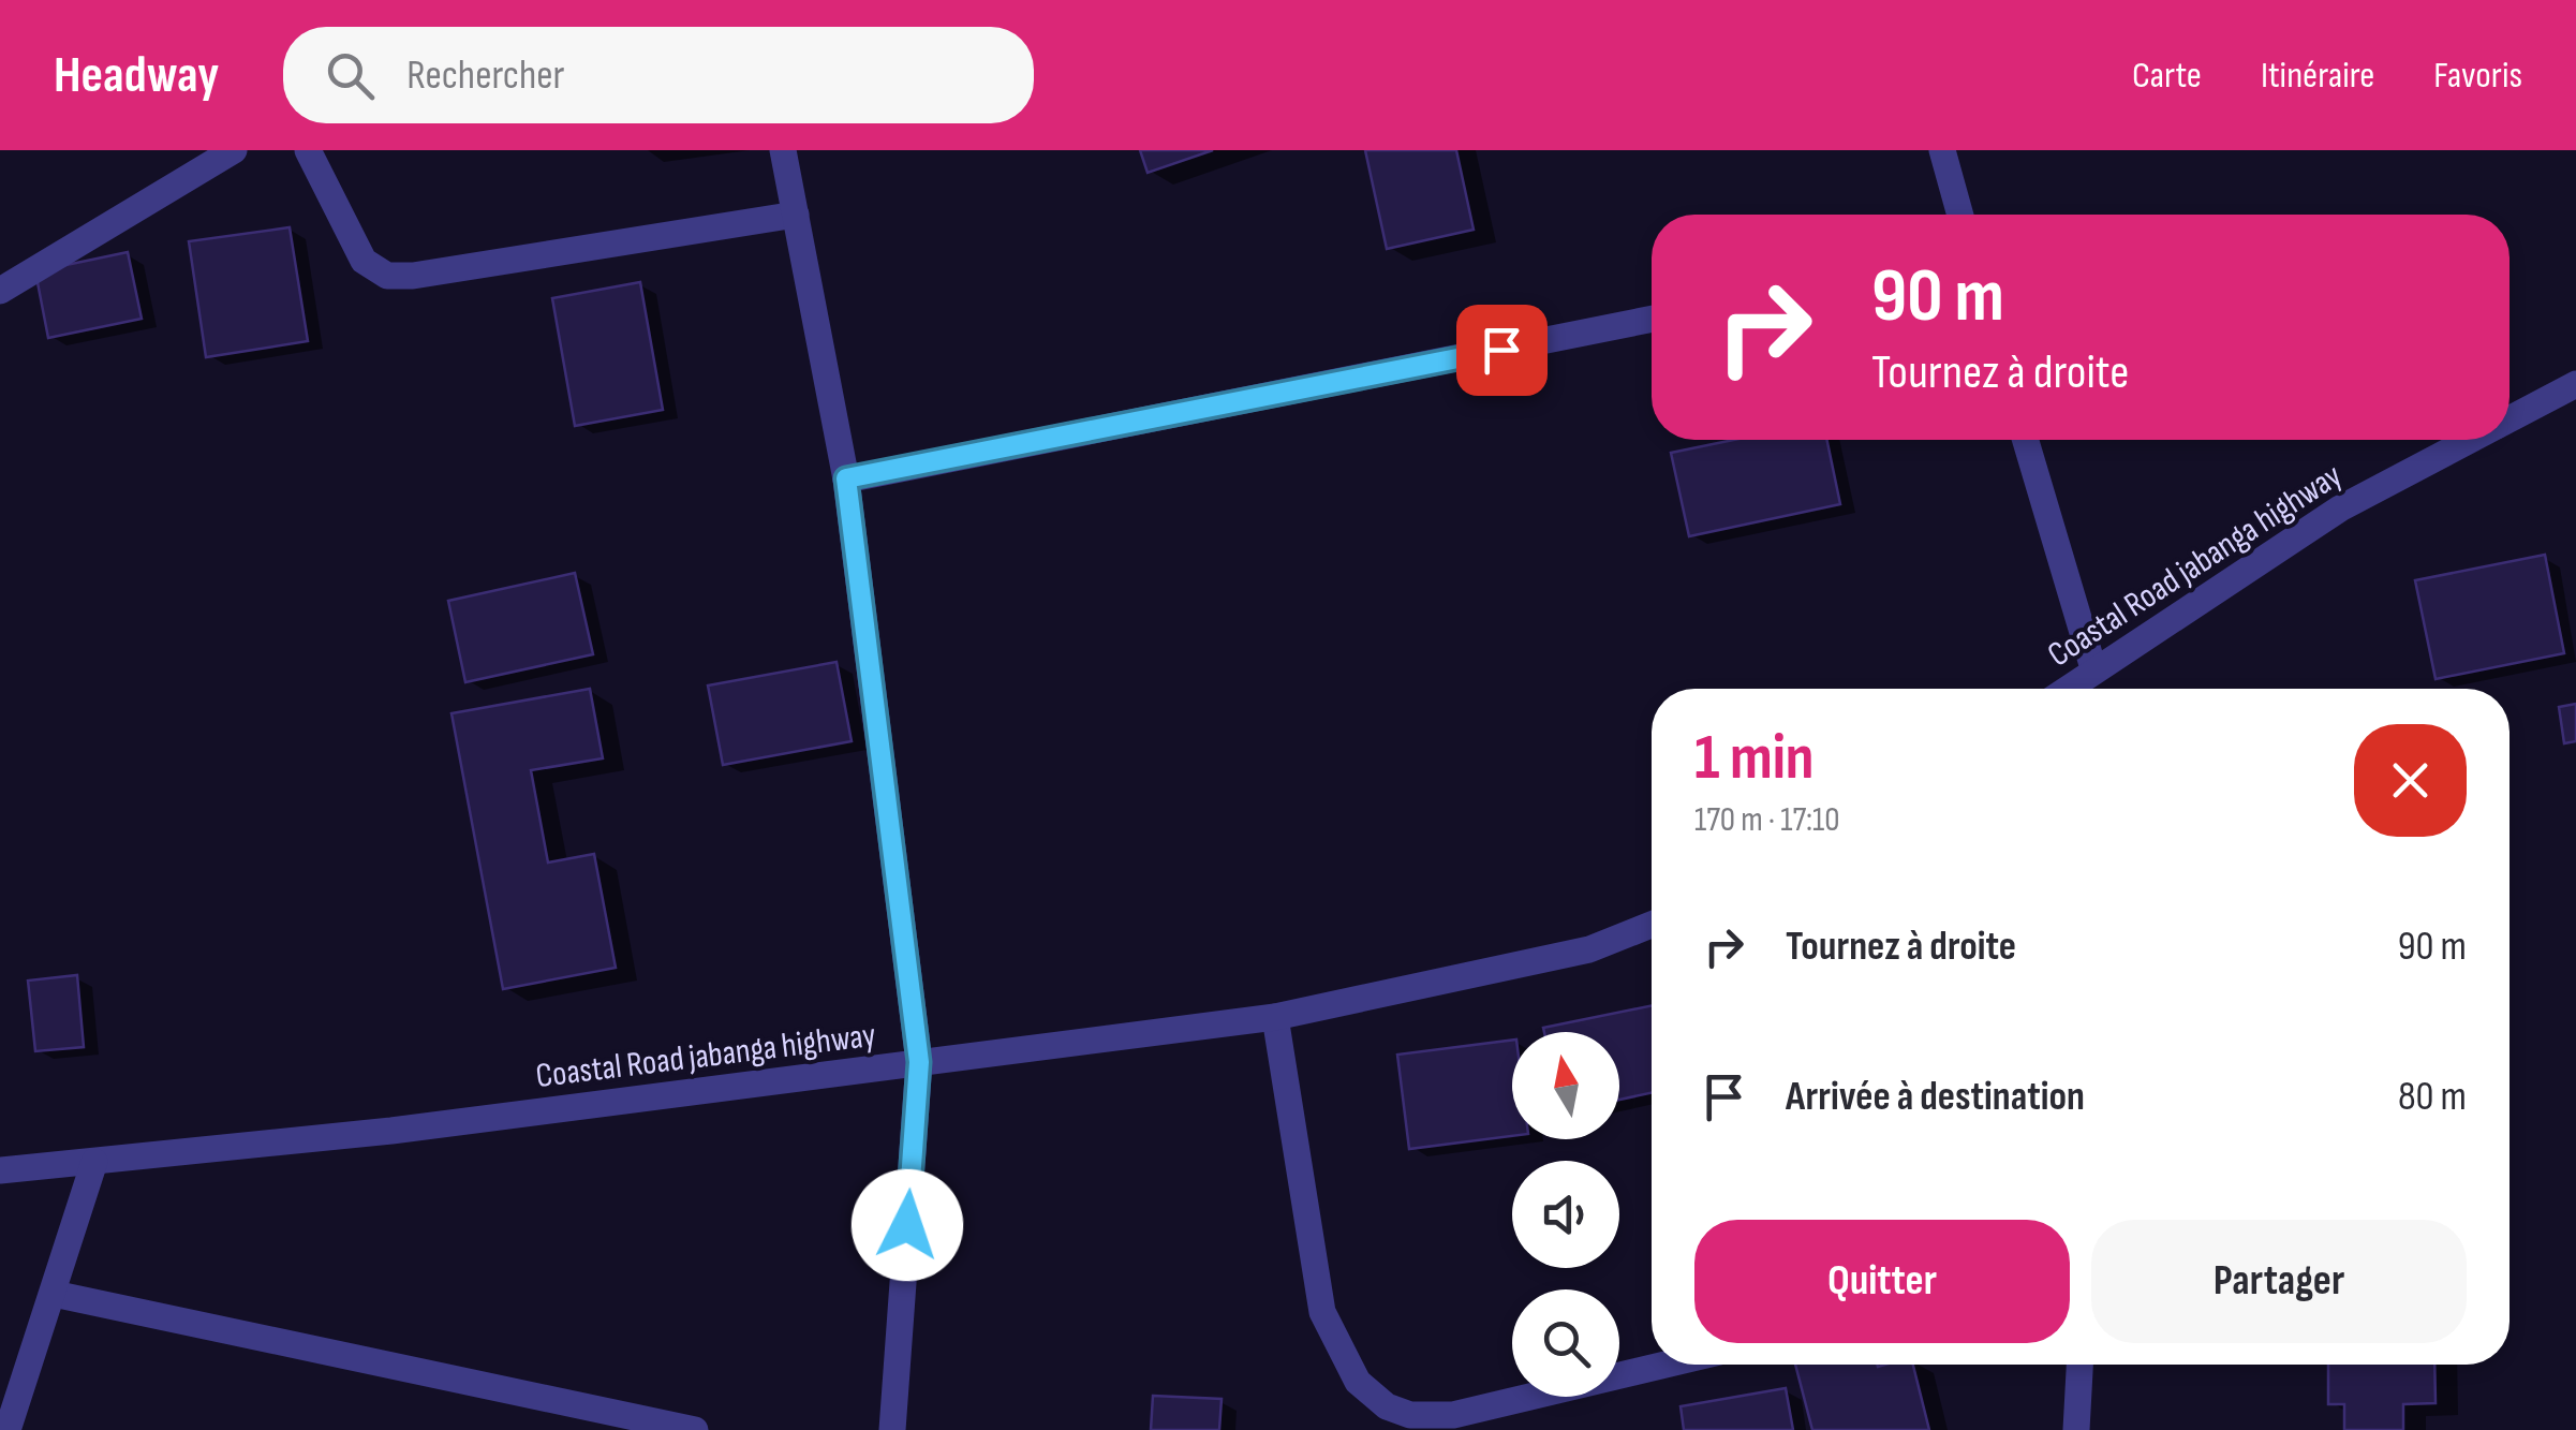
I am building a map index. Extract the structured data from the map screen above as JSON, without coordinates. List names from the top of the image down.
{
  "streets": {
    "street": ["Coastal Road jabanga highway"]
  },
  "north": "top",
  "page": {
    "header": "Headway",
    "search": "Rechercher",
    "nav": ["Carte", "Itinéraire", "Favoris"],
    "turn": ["90 m", "Tournez à droite"],
    "heading": ["1 min", "170 m · 17:10"],
    "list": [
      {
        "name": "Tournez à droite",
        "value": "90 m"
      },
      {
        "name": "Arrivée à destination",
        "value": "80 m"
      }
    ],
    "buttons": ["Quitter", "Partager"]
  }
}
